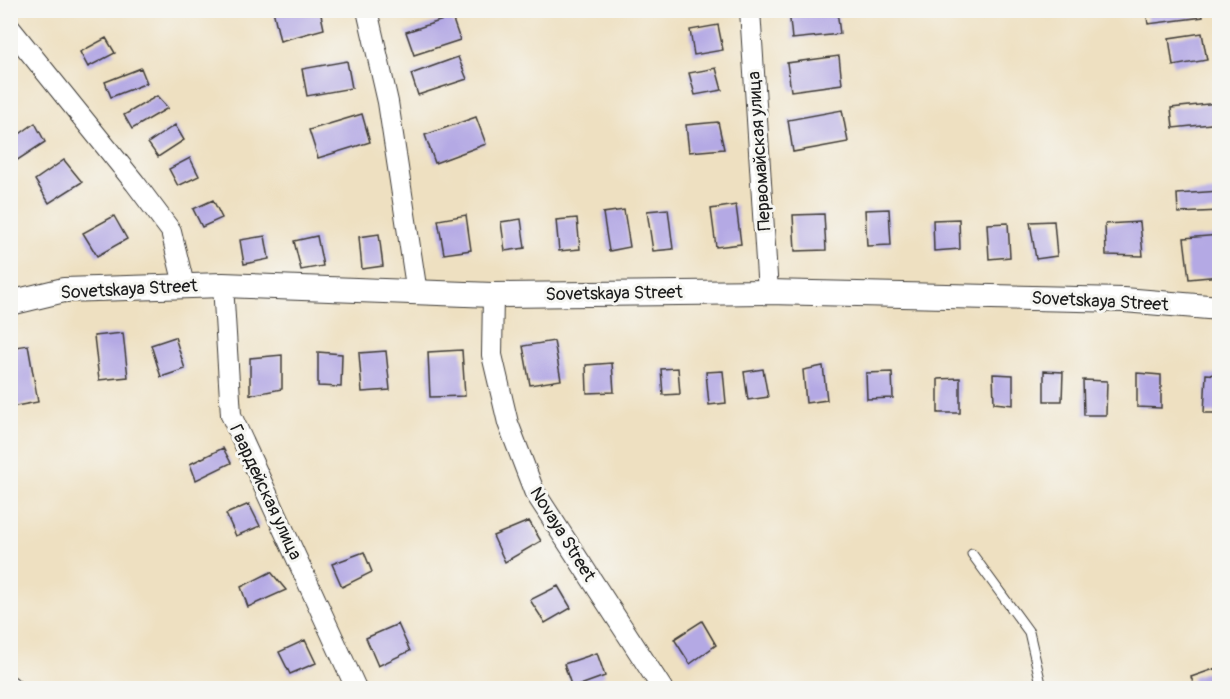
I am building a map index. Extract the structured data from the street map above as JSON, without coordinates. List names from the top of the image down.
{
  "streets": {
    "street": [
      "Первомайская улица",
      "Sovetskaya Street",
      "Гвардейская улица",
      "Novaya Street"
    ]
  },
  "crossings": [
    ["Первомайская улица", "Sovetskaya Street"],
    ["Sovetskaya Street", "Гвардейская улица"],
    ["Sovetskaya Street", "Novaya Street"]
  ]
}
